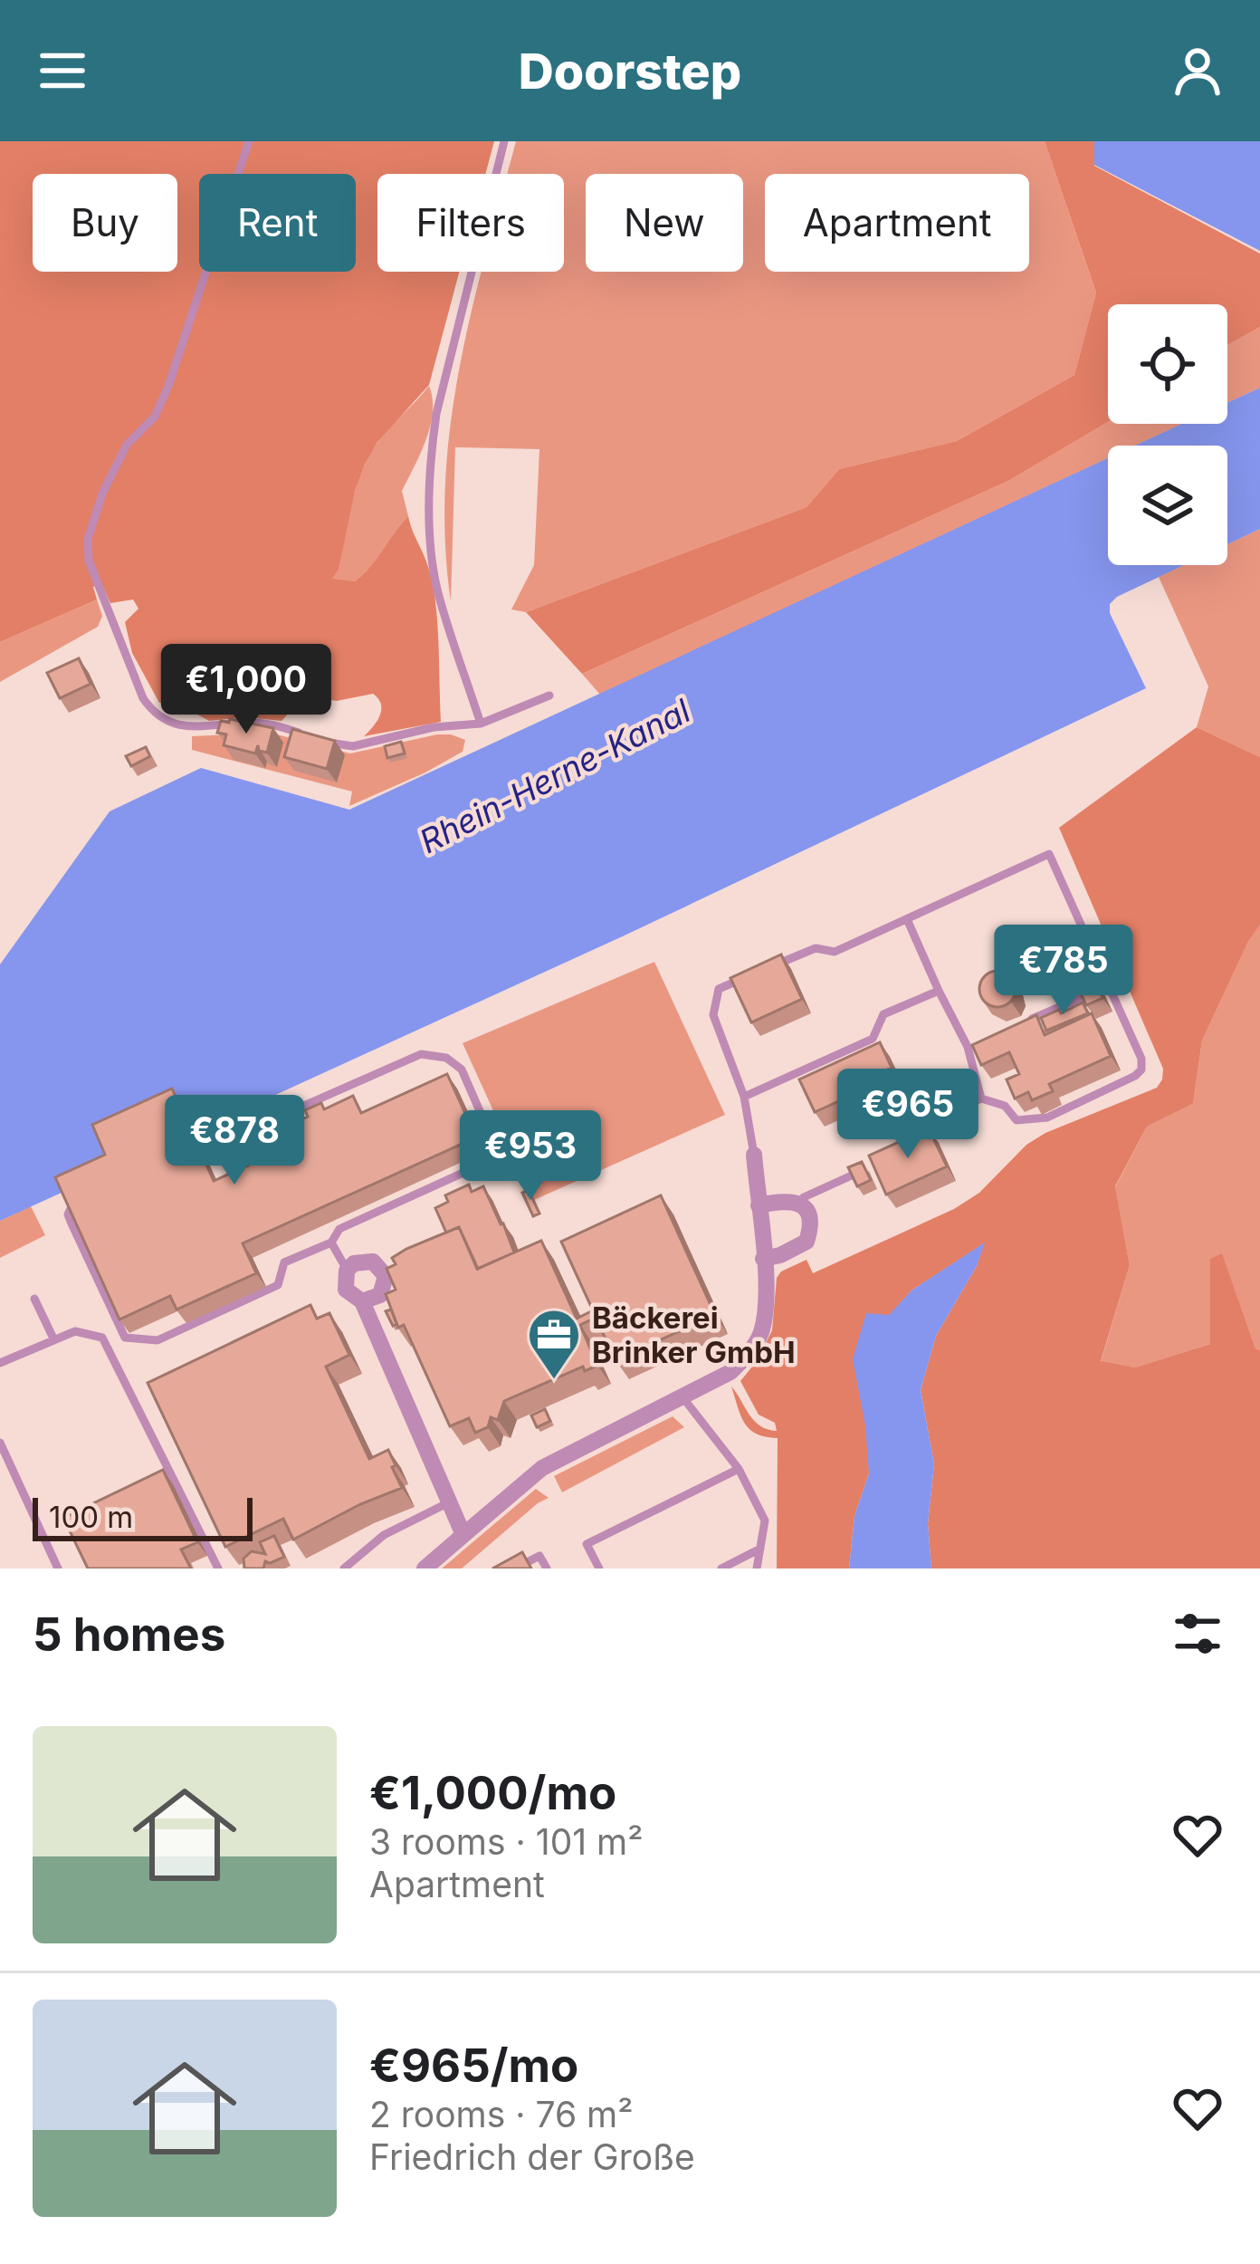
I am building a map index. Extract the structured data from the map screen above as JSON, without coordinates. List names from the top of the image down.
{
  "water": ["Rhein-Herne-Kanal"],
  "places": {
    "office": ["Bäckerei Brinker GmbH"]
  },
  "scale_bar": "100 m",
  "page": {
    "header": "Doorstep",
    "chip": [
      "Buy",
      "Rent",
      "Filters",
      "New",
      "Apartment"
    ],
    "price": [
      "€1,000",
      "€785",
      "€965",
      "€878",
      "€953"
    ],
    "scale": "100 m",
    "heading": "5 homes",
    "list": [
      {
        "name": "€1,000/mo",
        "note": "3 rooms · 101 m² · Apartment"
      },
      {
        "name": "€965/mo",
        "note": "2 rooms · 76 m² · Friedrich der Große"
      }
    ]
  }
}
